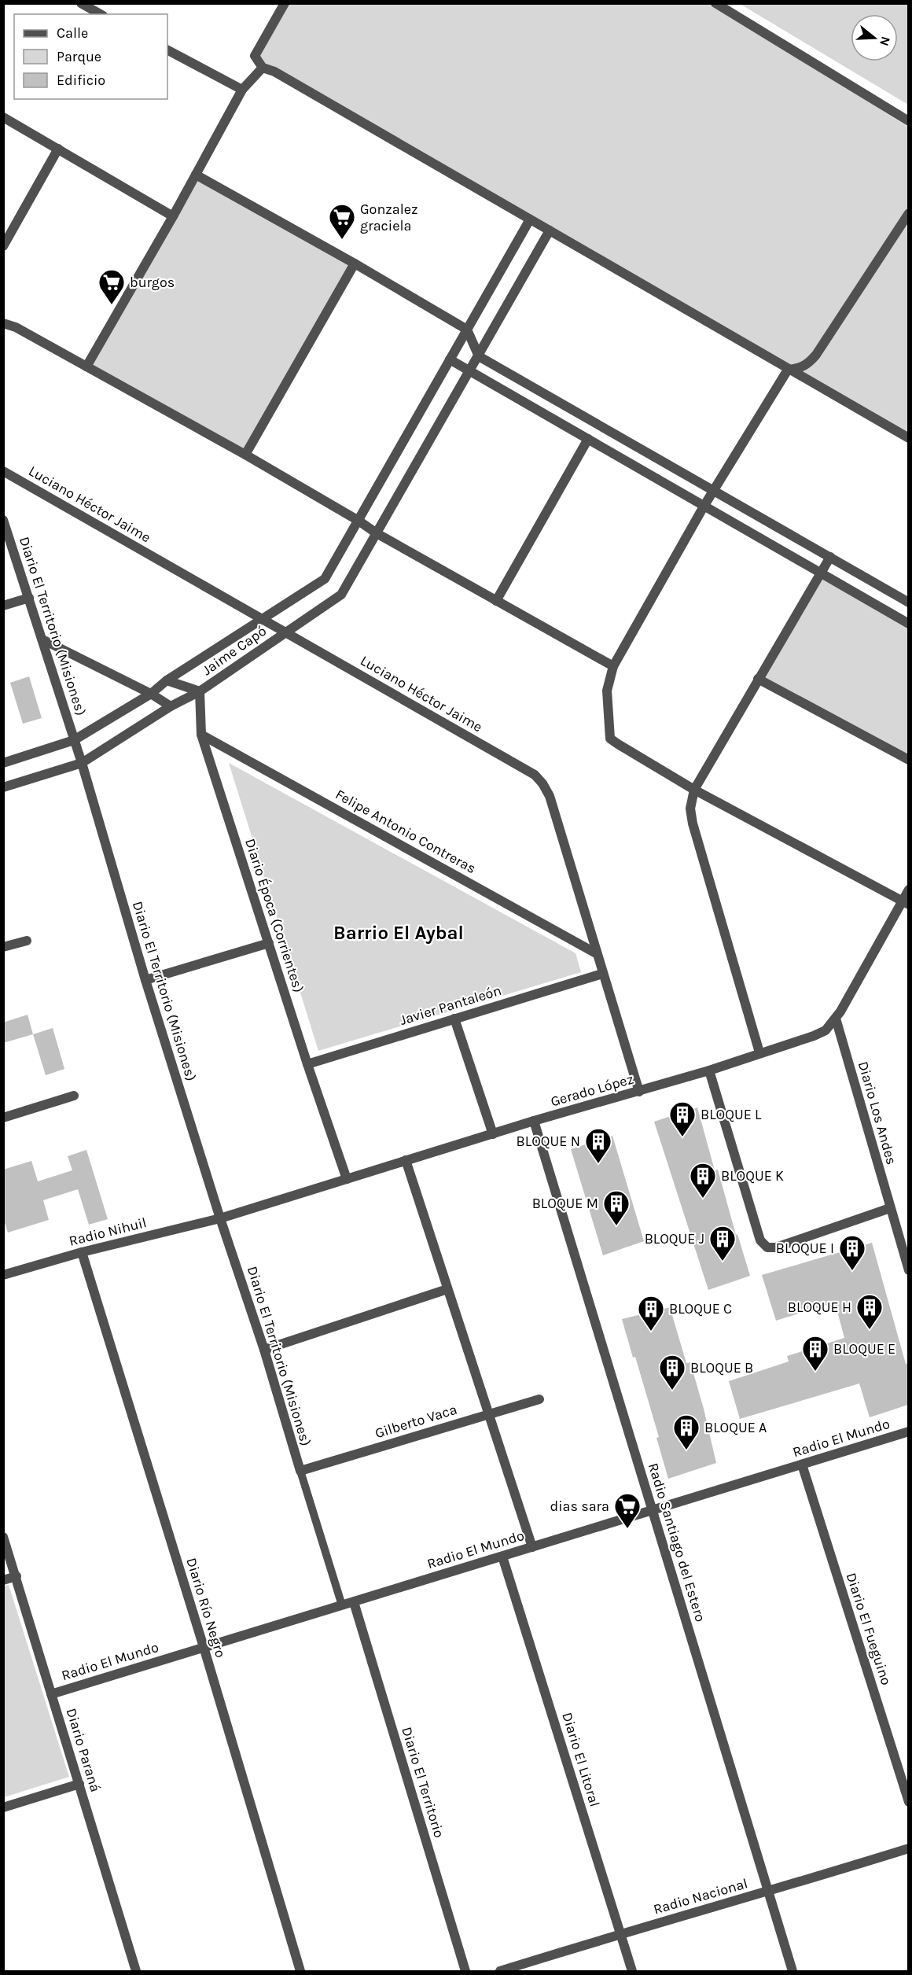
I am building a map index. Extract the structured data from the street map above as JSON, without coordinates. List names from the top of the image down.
{
  "streets": {
    "street": [
      "Luciano Héctor Jaime",
      "Diario El Territorio (Misiones)",
      "Jaime Capó",
      "Felipe Antonio Contreras",
      "Diario Época (Corrientes)",
      "Javier Pantaleón",
      "Gerado López",
      "Diario Los Andes",
      "Radio Nihuil",
      "Gilberto Vaca",
      "Radio El Mundo",
      "Radio Santiago del Estero",
      "Diario Río Negro",
      "Diario El Fueguino",
      "Diario Paraná",
      "Diario El Litoral",
      "Diario El Territorio",
      "Radio Nacional"
    ]
  },
  "crossings": [
    ["Luciano Héctor Jaime", "Jaime Capó"],
    ["Luciano Héctor Jaime", "Felipe Antonio Contreras"],
    ["Luciano Héctor Jaime", "Javier Pantaleón"],
    ["Luciano Héctor Jaime", "Gerado López"],
    ["Diario El Territorio (Misiones)", "Jaime Capó"],
    ["Diario El Territorio (Misiones)", "Gerado López"],
    ["Diario El Territorio (Misiones)", "Radio Nihuil"],
    ["Diario El Territorio (Misiones)", "Gilberto Vaca"],
    ["Jaime Capó", "Diario Época (Corrientes)"],
    ["Felipe Antonio Contreras", "Diario Época (Corrientes)"],
    ["Diario Época (Corrientes)", "Javier Pantaleón"],
    ["Diario Época (Corrientes)", "Gerado López"],
    ["Gerado López", "Diario Los Andes"],
    ["Gerado López", "Radio Nihuil"],
    ["Gerado López", "Radio Santiago del Estero"],
    ["Radio Nihuil", "Diario Río Negro"],
    ["Radio El Mundo", "Radio Santiago del Estero"],
    ["Radio El Mundo", "Diario Río Negro"],
    ["Radio El Mundo", "Diario El Fueguino"],
    ["Radio El Mundo", "Diario Paraná"],
    ["Radio El Mundo", "Diario El Litoral"],
    ["Radio El Mundo", "Diario El Territorio"],
    ["Radio Santiago del Estero", "Radio Nacional"],
    ["Diario El Litoral", "Radio Nacional"]
  ],
  "districts": ["Barrio El Aybal"],
  "places": {
    "supermarket": ["Gonzalez graciela", "burgos", "dias sara"],
    "building": [
      "BLOQUE L",
      "BLOQUE N",
      "BLOQUE K",
      "BLOQUE M",
      "BLOQUE J",
      "BLOQUE I",
      "BLOQUE H",
      "BLOQUE C",
      "BLOQUE E",
      "BLOQUE B",
      "BLOQUE A"
    ]
  },
  "legend": ["Calle", "Parque", "Edificio"],
  "north": "right"
}
